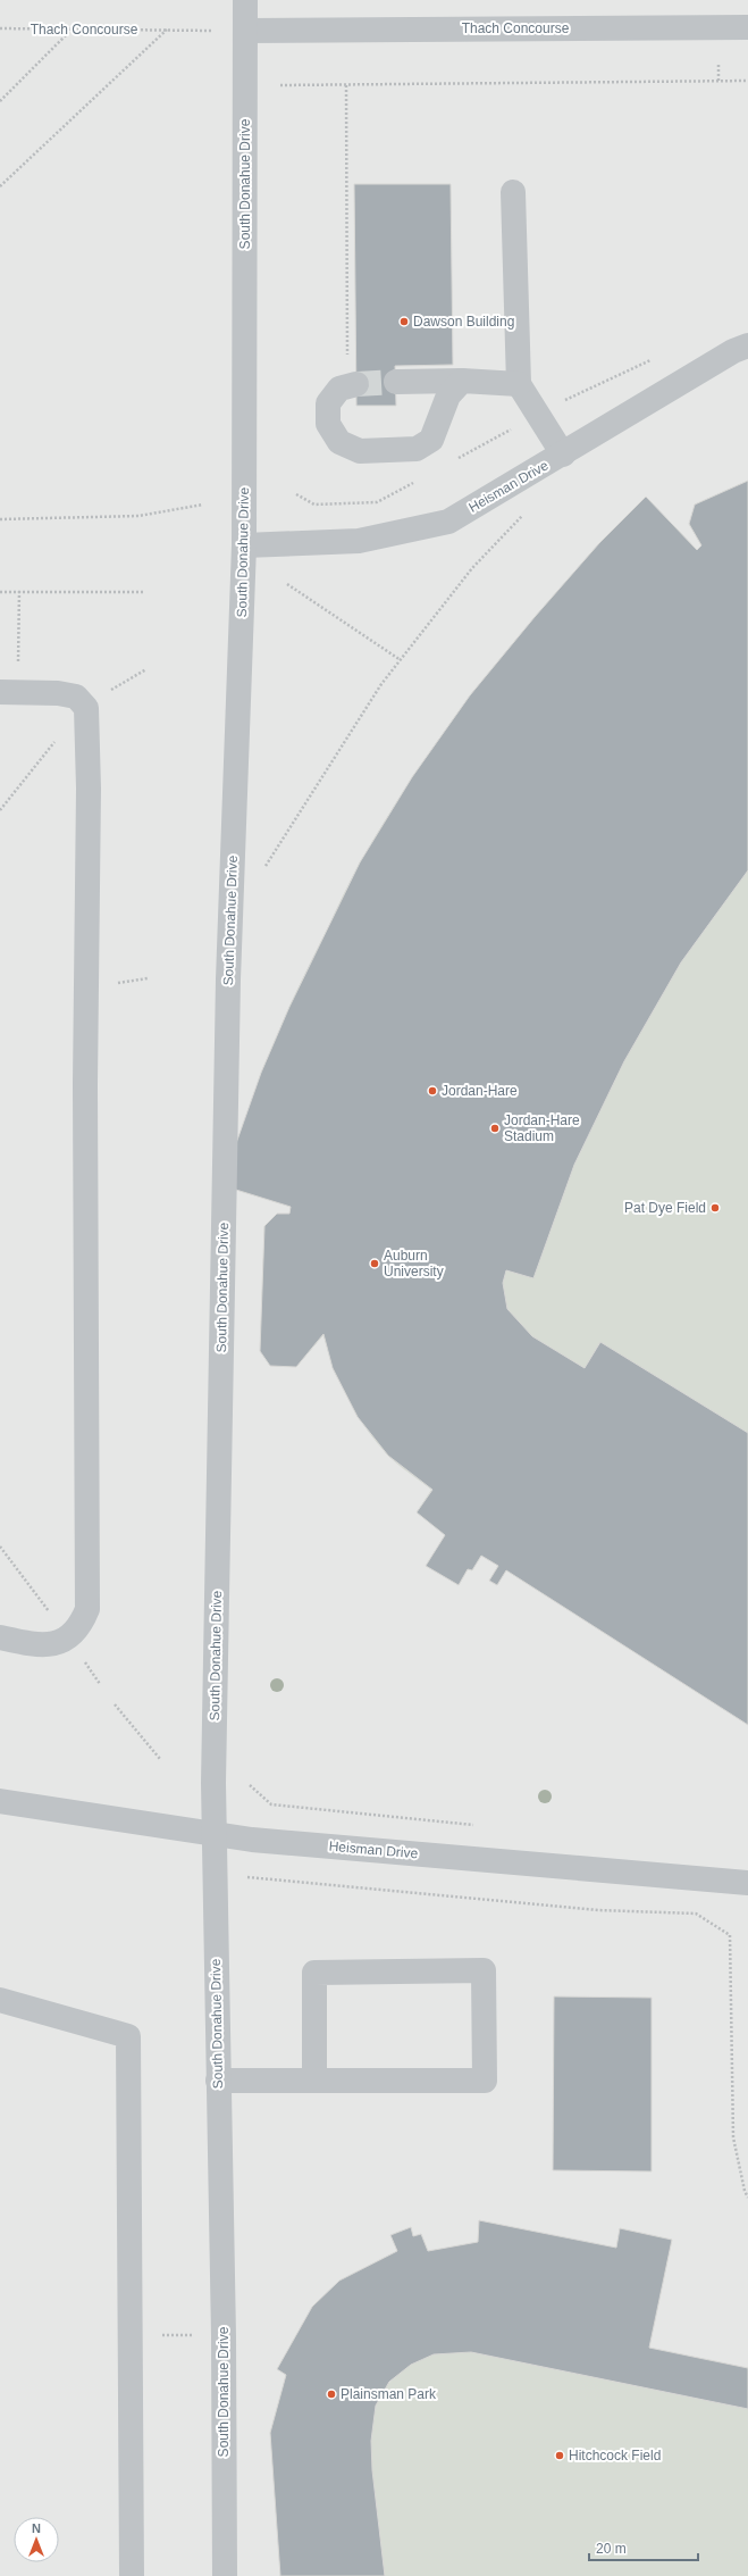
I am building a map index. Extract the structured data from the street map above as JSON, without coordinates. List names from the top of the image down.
{
  "streets": {
    "street": ["Thach Concourse", "South Donahue Drive", "Heisman Drive"]
  },
  "crossings": [
    ["Thach Concourse", "South Donahue Drive"],
    ["South Donahue Drive", "Heisman Drive"]
  ],
  "places": [
    "Dawson Building",
    "Jordan-Hare",
    "Jordan-Hare Stadium",
    "Pat Dye Field",
    "Auburn University",
    "Plainsman Park",
    "Hitchcock Field"
  ],
  "scale_bar": "20 m",
  "north": "top"
}
